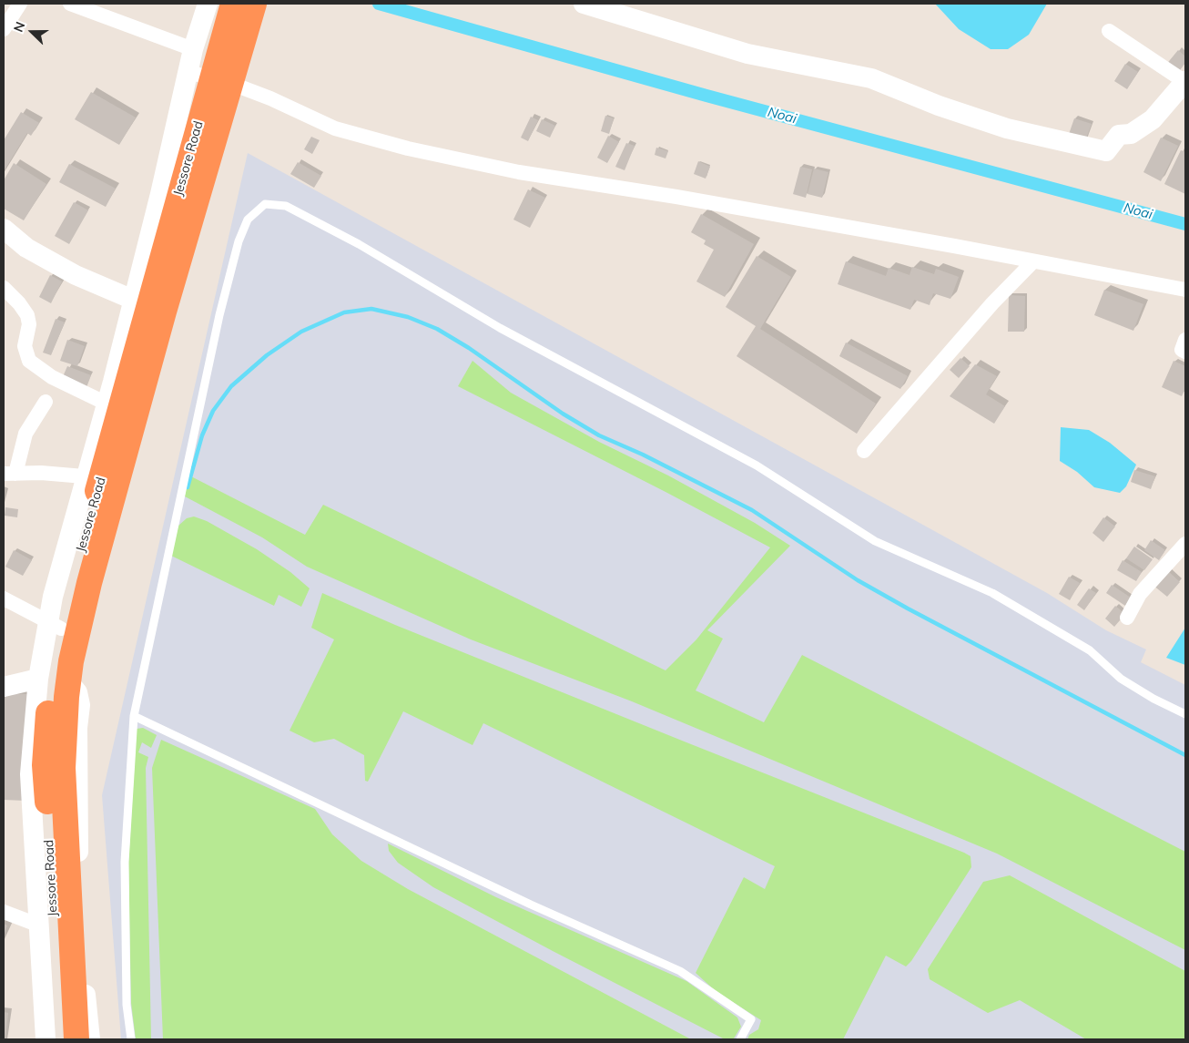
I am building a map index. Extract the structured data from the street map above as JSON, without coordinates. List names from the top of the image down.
{
  "streets": {
    "highway": ["Jessore Road"]
  },
  "water": ["Noai"],
  "north": "left"
}
